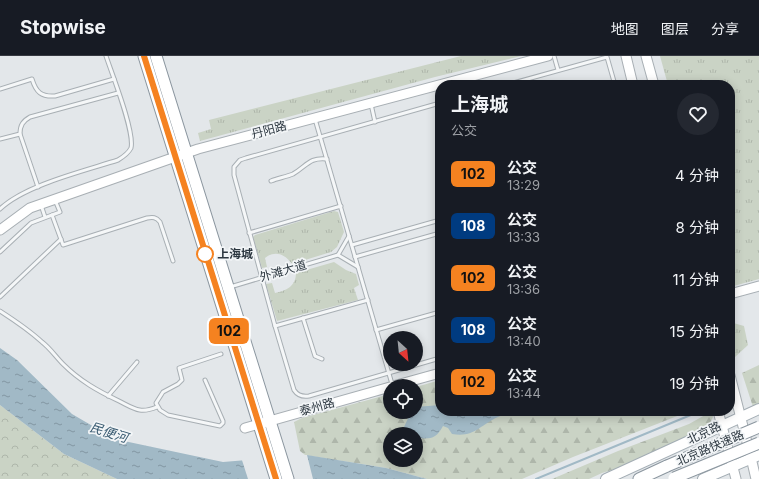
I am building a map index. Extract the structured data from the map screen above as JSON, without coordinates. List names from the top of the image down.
{
  "streets": {
    "highway": ["北京路快速路"],
    "main road": ["北京路"],
    "street": ["丹阳路", "泰州路"],
    "lane": ["外滩大道"]
  },
  "water": ["民便河"],
  "places": ["上海城"],
  "lines": ["bus line 102"],
  "north": "bottom right",
  "page": {
    "header": "Stopwise",
    "nav": ["地图", "图层", "分享"],
    "on_map": "102",
    "heading": ["上海城", "公交"],
    "list": [
      {
        "mark": "102",
        "name": "公交",
        "note": "13:29",
        "value": "4 分钟"
      },
      {
        "mark": "108",
        "name": "公交",
        "note": "13:33",
        "value": "8 分钟"
      },
      {
        "mark": "102",
        "name": "公交",
        "note": "13:36",
        "value": "11 分钟"
      },
      {
        "mark": "108",
        "name": "公交",
        "note": "13:40",
        "value": "15 分钟"
      },
      {
        "mark": "102",
        "name": "公交",
        "note": "13:44",
        "value": "19 分钟"
      }
    ]
  }
}
